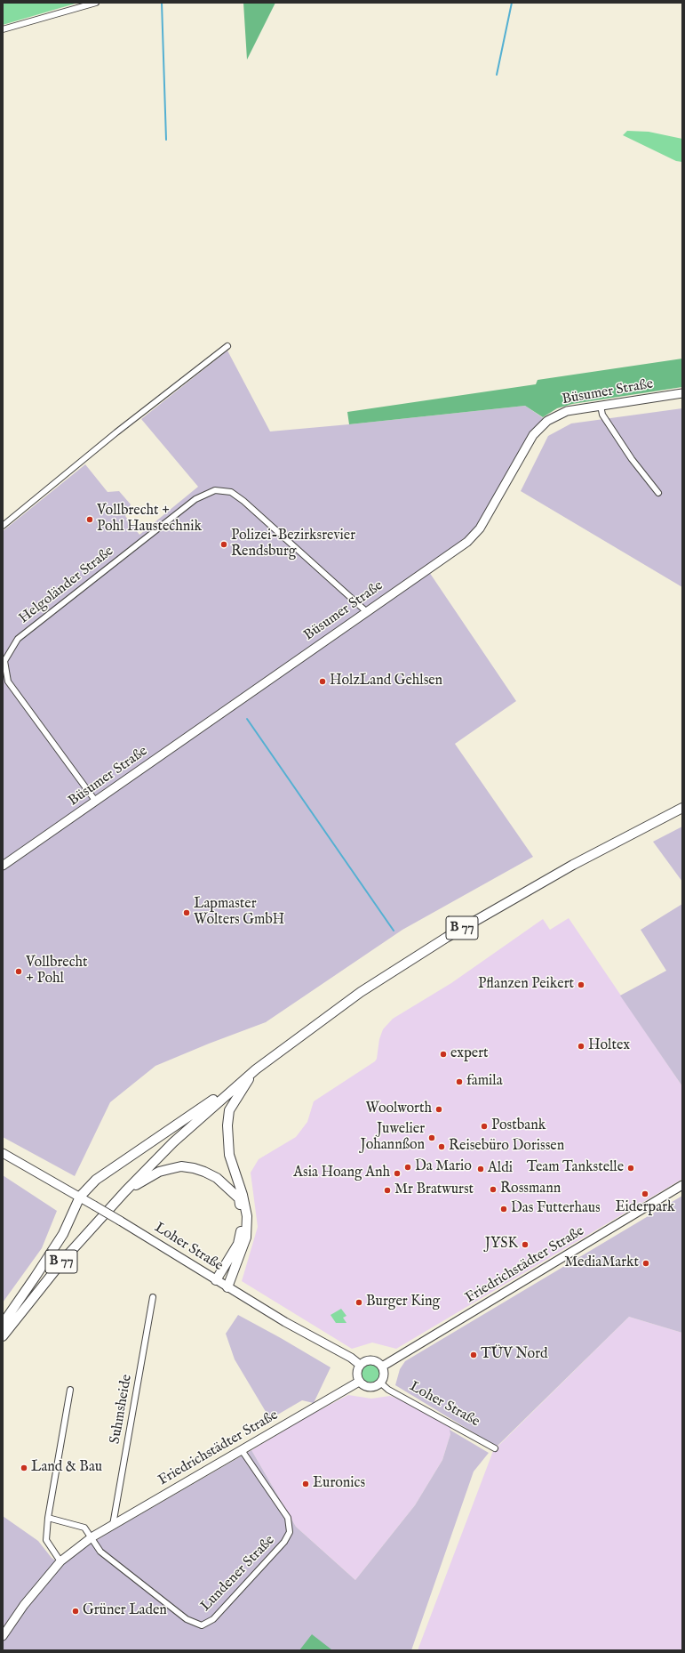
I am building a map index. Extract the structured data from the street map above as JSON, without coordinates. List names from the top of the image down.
{
  "streets": {
    "main road": ["B 77"],
    "street": [
      "Büsumer Straße",
      "Helgoländer Straße",
      "Loher Straße",
      "Friedrichstädter Straße",
      "Suhmsheide",
      "Lundener Straße"
    ]
  },
  "crossings": [
    ["Büsumer Straße", "Helgoländer Straße"],
    ["Loher Straße", "Friedrichstädter Straße"],
    ["Friedrichstädter Straße", "Suhmsheide"],
    ["Friedrichstädter Straße", "Lundener Straße"]
  ],
  "places": [
    "Vollbrecht + Pohl Haustechnik",
    "Polizei-Bezirksrevier Rendsburg",
    "HolzLand Gehlsen",
    "Lapmaster Wolters GmbH",
    "Vollbrecht + Pohl",
    "Pflanzen Peikert",
    "Holtex",
    "expert",
    "famila",
    "Woolworth",
    "Postbank",
    "Juwelier Johannßon",
    "Reisebüro Dorissen",
    "Da Mario",
    "Team Tankstelle",
    "Aldi",
    "Asia Hoang Anh",
    "Rossmann",
    "Mr Bratwurst",
    "Eiderpark",
    "Das Futterhaus",
    "JYSK",
    "MediaMarkt",
    "Burger King",
    "TÜV Nord",
    "Land & Bau",
    "Euronics",
    "Grüner Laden"
  ]
}
